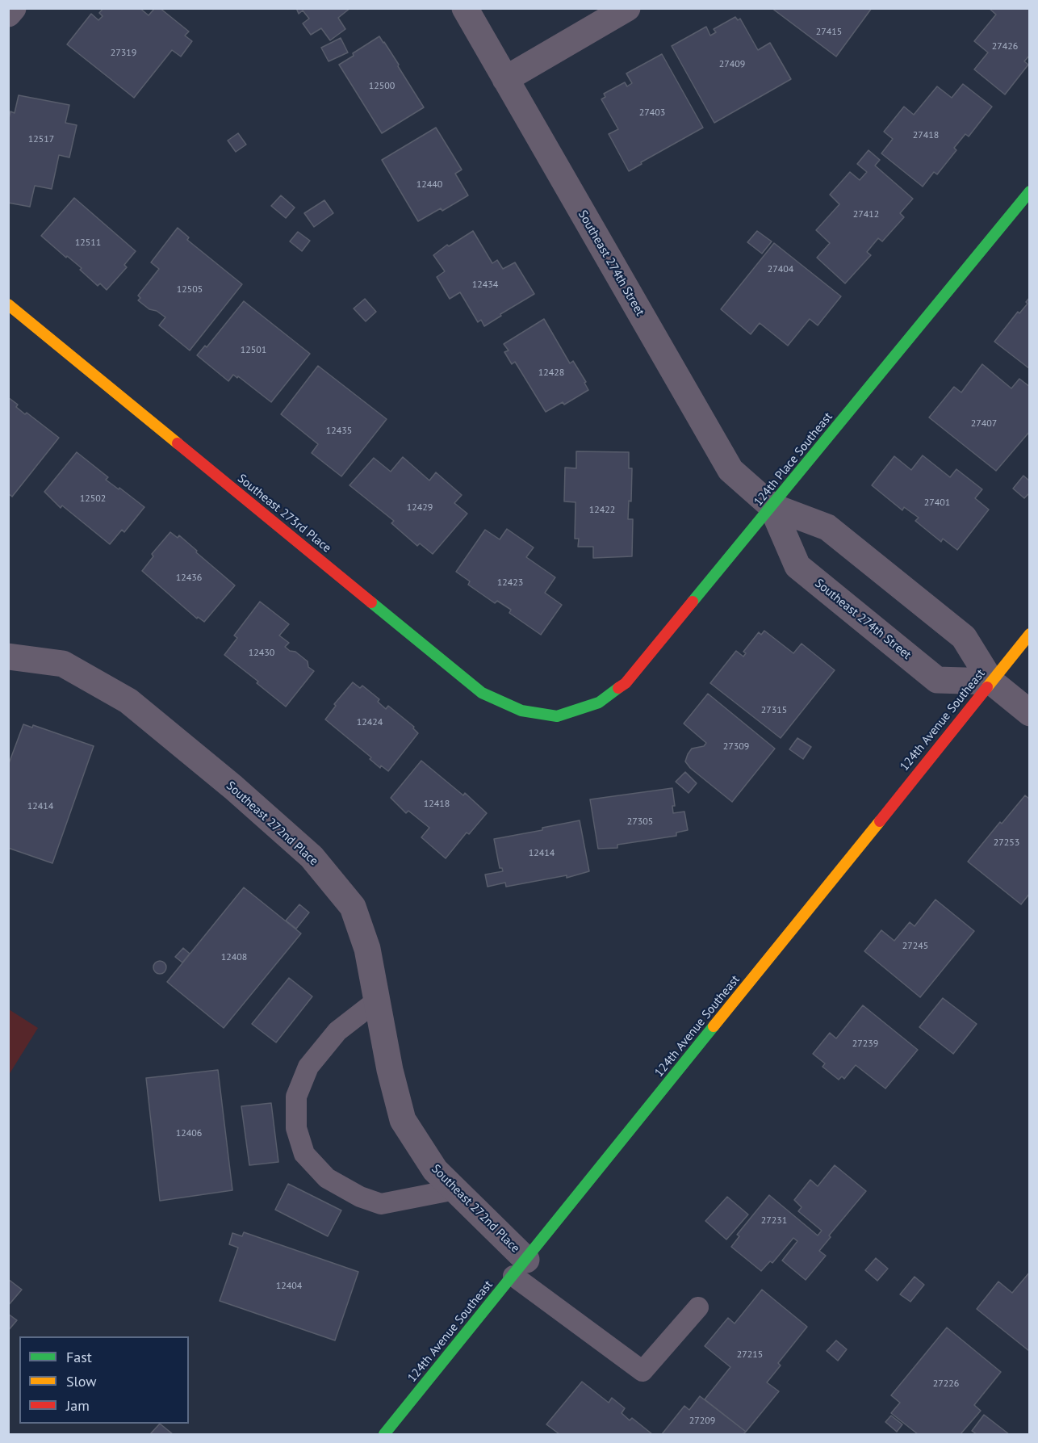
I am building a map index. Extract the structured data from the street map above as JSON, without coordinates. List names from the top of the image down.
{
  "streets": {
    "street": [
      "Southeast 274th Street",
      "124th Place Southeast",
      "Southeast 273rd Place",
      "124th Avenue Southeast",
      "Southeast 272nd Place"
    ]
  },
  "crossings": [
    ["Southeast 274th Street", "124th Place Southeast"],
    ["Southeast 274th Street", "124th Avenue Southeast"],
    ["124th Place Southeast", "Southeast 273rd Place"],
    ["124th Avenue Southeast", "Southeast 272nd Place"]
  ],
  "house_numbers": [
    "27415",
    "27426",
    "27319",
    "27409",
    "12500",
    "27403",
    "27418",
    "12517",
    "12440",
    "27412",
    "12511",
    "27404",
    "12434",
    "12505",
    "12501",
    "12428",
    "27407",
    "12435",
    "12502",
    "27401",
    "12429",
    "12422",
    "12436",
    "12423",
    "12430",
    "27315",
    "12424",
    "27309",
    "12418",
    "12414",
    "27305",
    "27253",
    "12414",
    "27245",
    "12408",
    "27239",
    "12406",
    "27231",
    "12404",
    "27215",
    "27226",
    "27209"
  ],
  "legend": ["Fast", "Slow", "Jam"]
}
